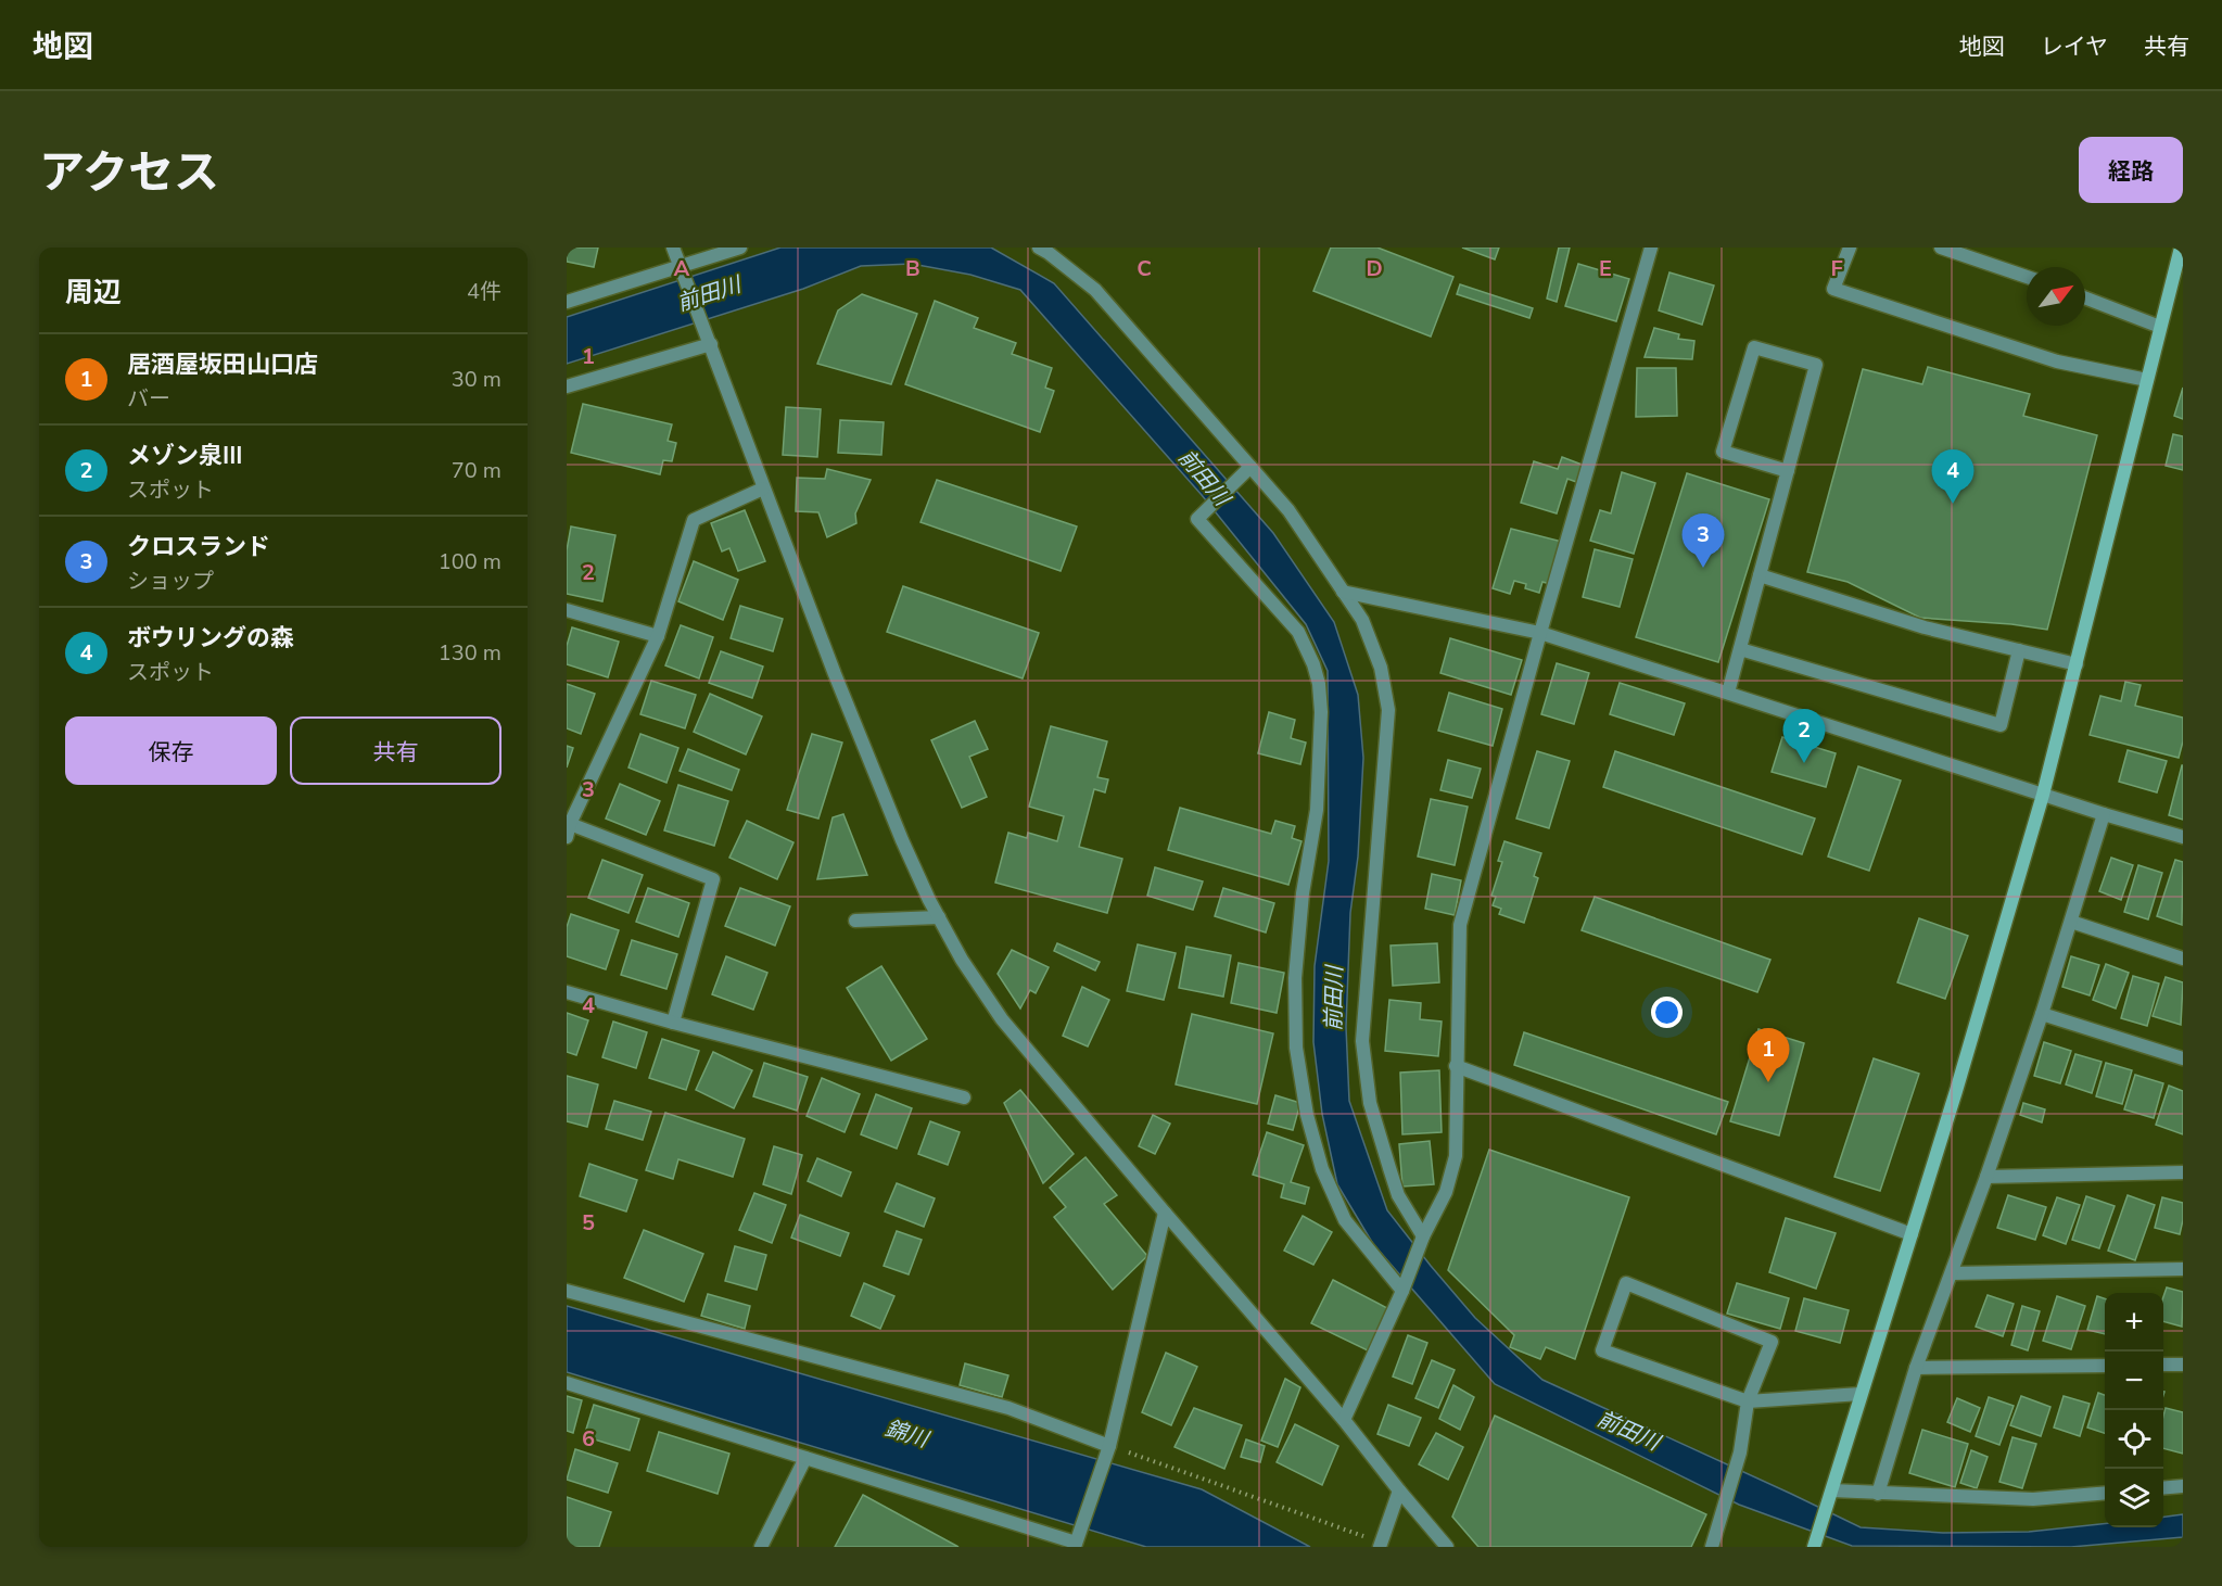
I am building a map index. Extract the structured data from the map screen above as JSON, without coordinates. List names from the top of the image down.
{
  "water": ["前田川", "錦川"],
  "north": "top right",
  "page": {
    "header": "地図",
    "nav": ["地図", "レイヤ", "共有"],
    "title": "アクセス",
    "buttons": [
      "経路",
      ["保存", "共有"]
    ],
    "heading": ["周辺", "4件"],
    "list": [
      {
        "mark": "1",
        "name": "居酒屋坂田山口店",
        "note": "バー",
        "value": "30 m"
      },
      {
        "mark": "2",
        "name": "メゾン泉III",
        "note": "スポット",
        "value": "70 m"
      },
      {
        "mark": "3",
        "name": "クロスランド",
        "note": "ショップ",
        "value": "100 m"
      },
      {
        "mark": "4",
        "name": "ボウリングの森",
        "note": "スポット",
        "value": "130 m"
      }
    ],
    "pins": [
      "4",
      "3",
      "2",
      "1"
    ],
    "map_buttons": ["+", "−"]
  },
  "grid": {
    "columns": [
      "A",
      "B",
      "C",
      "D",
      "E",
      "F"
    ],
    "rows": [
      "1",
      "2",
      "3",
      "4",
      "5",
      "6"
    ]
  }
}
